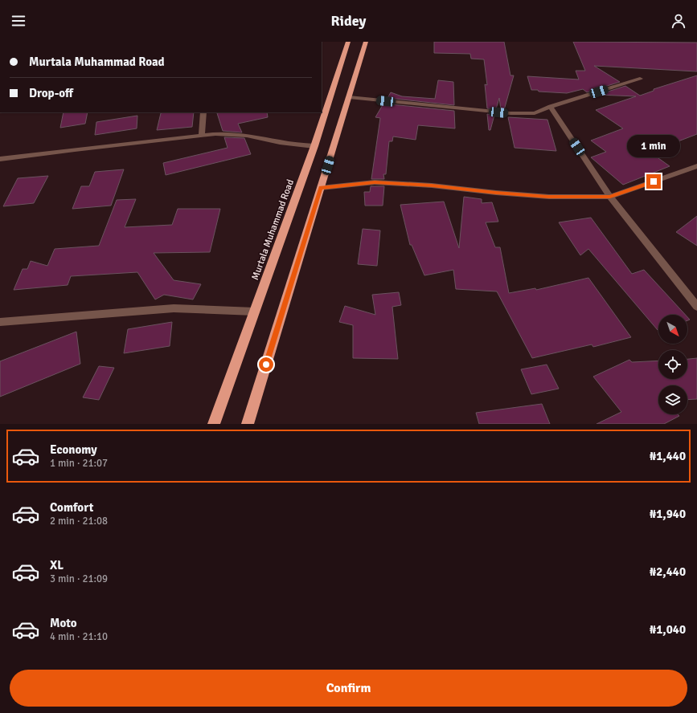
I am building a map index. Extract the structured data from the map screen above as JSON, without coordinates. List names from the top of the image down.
{
  "streets": {
    "highway": ["Murtala Muhammad Road"]
  },
  "north": "bottom right",
  "page": {
    "header": "Ridey",
    "banner": ["Murtala Muhammad Road", "Drop-off"],
    "bubble": "1 min",
    "list": [
      {
        "name": "Economy",
        "note": "1 min · 21:07",
        "value": "₦1,440"
      },
      {
        "name": "Comfort",
        "note": "2 min · 21:08",
        "value": "₦1,940"
      },
      {
        "name": "XL",
        "note": "3 min · 21:09",
        "value": "₦2,440"
      },
      {
        "name": "Moto",
        "note": "4 min · 21:10",
        "value": "₦1,040"
      }
    ],
    "buttons": "Confirm"
  }
}
